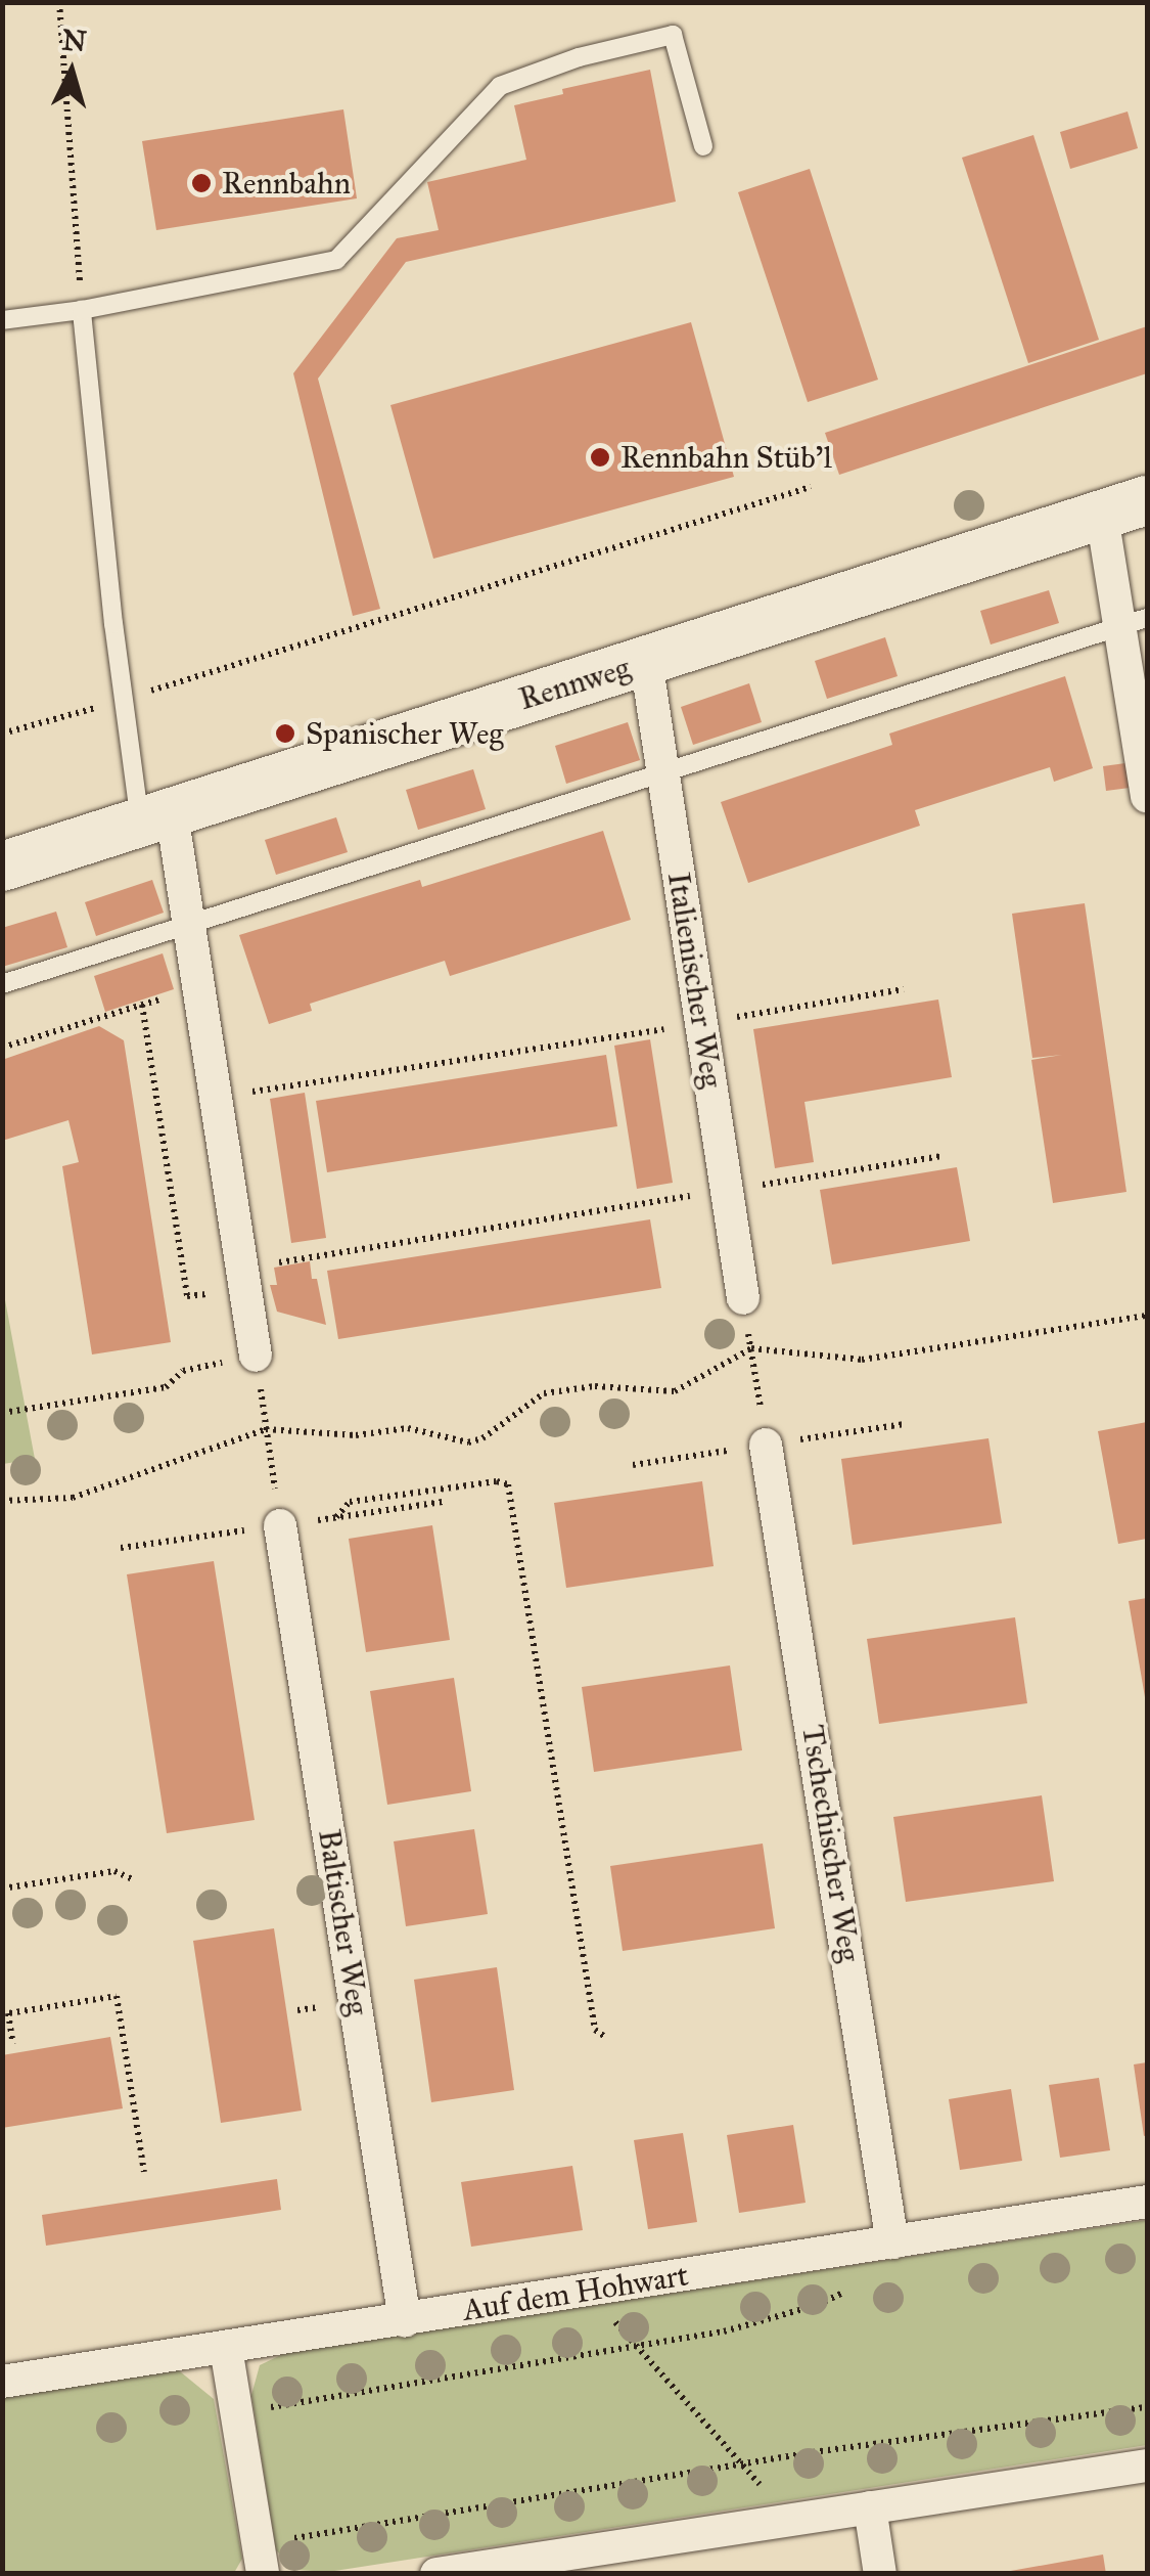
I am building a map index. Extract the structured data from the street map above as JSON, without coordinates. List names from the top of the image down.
{
  "streets": {
    "street": [
      "Rennweg",
      "Italienischer Weg",
      "Tschechischer Weg",
      "Baltischer Weg",
      "Auf dem Hohwart"
    ]
  },
  "crossings": [
    ["Rennweg", "Italienischer Weg"],
    ["Tschechischer Weg", "Auf dem Hohwart"],
    ["Baltischer Weg", "Auf dem Hohwart"]
  ],
  "places": ["Rennbahn", "Rennbahn Stüb'l", "Spanischer Weg"],
  "north": "top"
}
